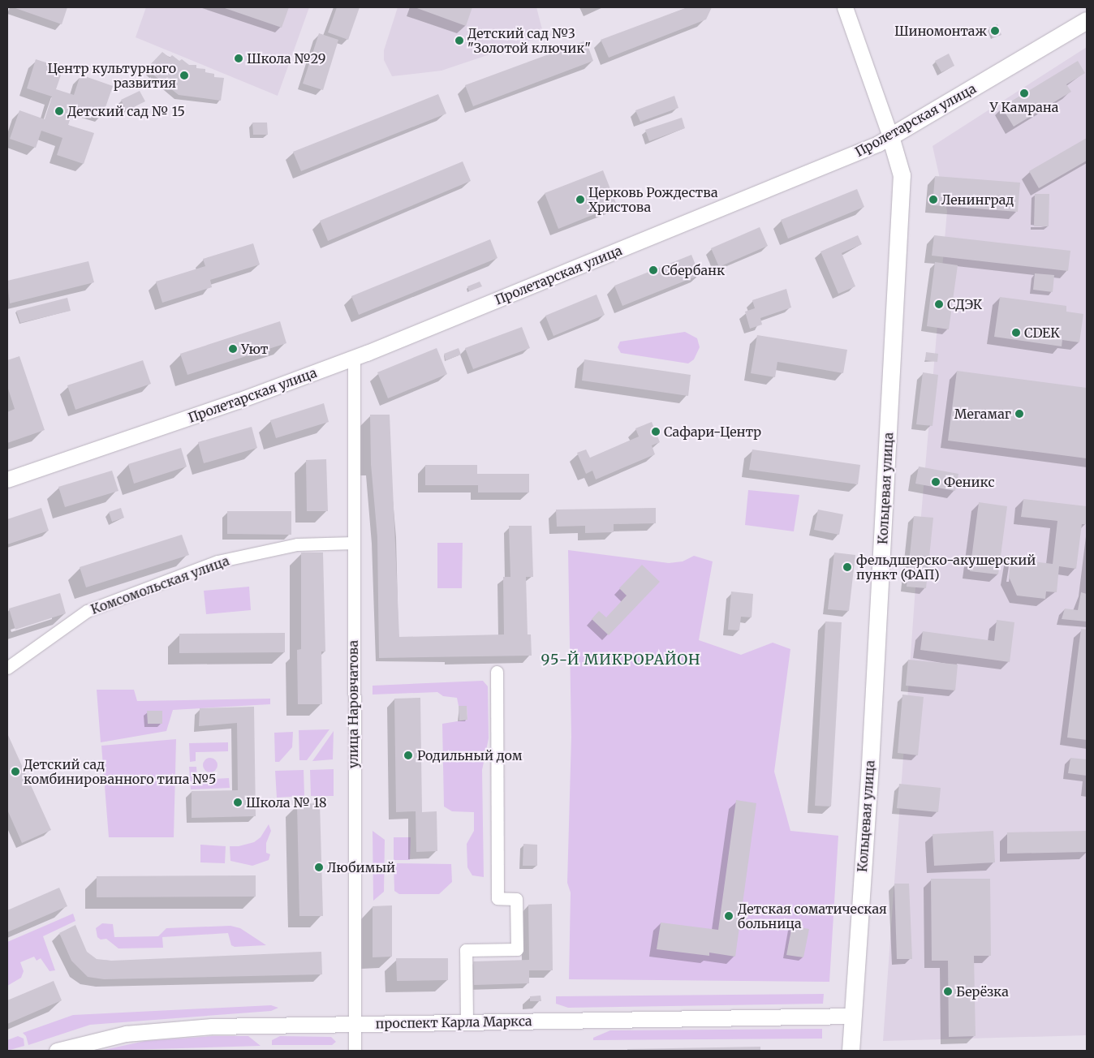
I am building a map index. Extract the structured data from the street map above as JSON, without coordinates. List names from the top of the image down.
{
  "streets": {
    "main road": ["Пролетарская улица", "Кольцевая улица"],
    "street": ["Комсомольская улица", "улица Наровчатова", "проспект Карла Маркса"]
  },
  "crossings": [
    ["Пролетарская улица", "Кольцевая улица"],
    ["Пролетарская улица", "улица Наровчатова"],
    ["Кольцевая улица", "проспект Карла Маркса"],
    ["Комсомольская улица", "улица Наровчатова"],
    ["улица Наровчатова", "проспект Карла Маркса"]
  ],
  "districts": ["95-Й МИКРОРАЙОН"],
  "places": [
    "Шиномонтаж",
    "Детский сад №3 \"Золотой ключик\"",
    "Школа №29",
    "Центр культурного развития",
    "У Камрана",
    "Детский сад № 15",
    "Церковь Рождества Христова",
    "Ленинград",
    "Сбербанк",
    "СДЭК",
    "CDEK",
    "Уют",
    "Мегамаг",
    "Сафари-Центр",
    "Феникс",
    "фельдшерско-акушерский пункт (ФАП)",
    "Родильный дом",
    "Детский сад комбинированного типа №5",
    "Школа № 18",
    "Любимый",
    "Детская соматическая больница",
    "Берёзка"
  ]
}
